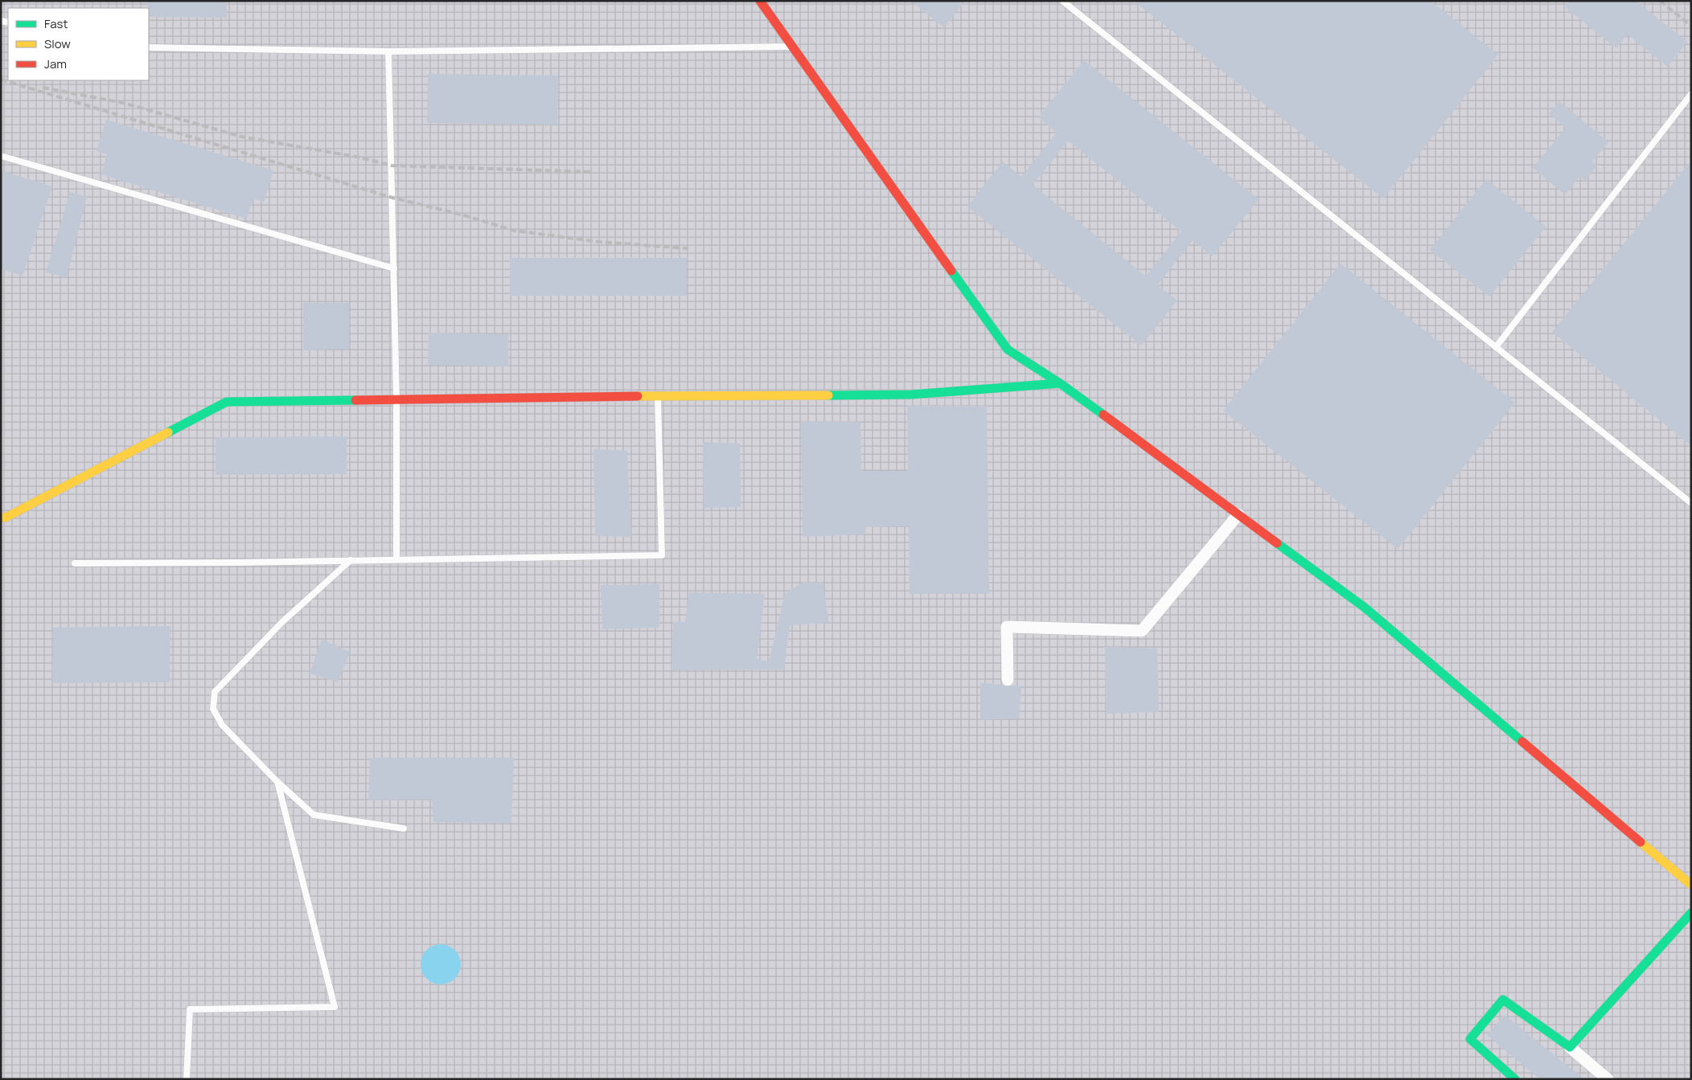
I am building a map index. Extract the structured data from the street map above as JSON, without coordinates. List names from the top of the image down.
{
  "legend": ["Fast", "Slow", "Jam"]
}
